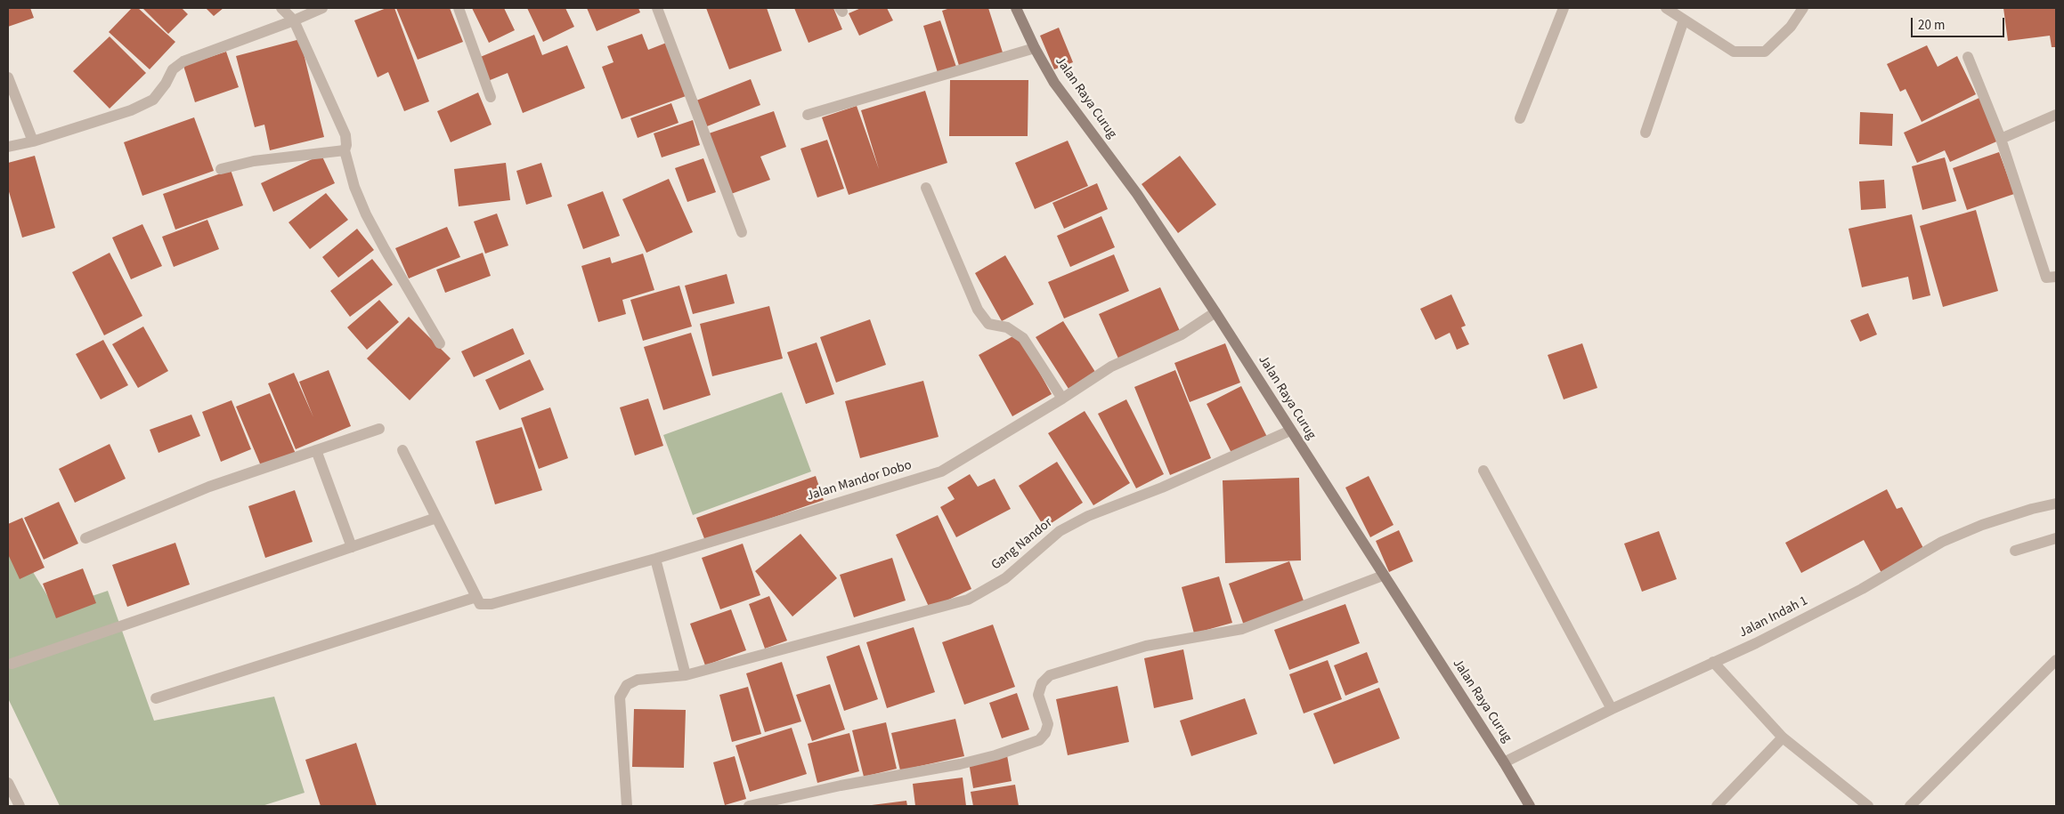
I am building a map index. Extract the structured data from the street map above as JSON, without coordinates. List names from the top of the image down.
{
  "streets": {
    "main road": ["Jalan Raya Curug"],
    "street": ["Jalan Mandor Dobo", "Gang Nandor", "Jalan Indah 1"]
  },
  "crossings": [
    ["Jalan Raya Curug", "Jalan Mandor Dobo"],
    ["Jalan Raya Curug", "Gang Nandor"],
    ["Jalan Raya Curug", "Jalan Indah 1"]
  ],
  "scale_bar": "20 m"
}
